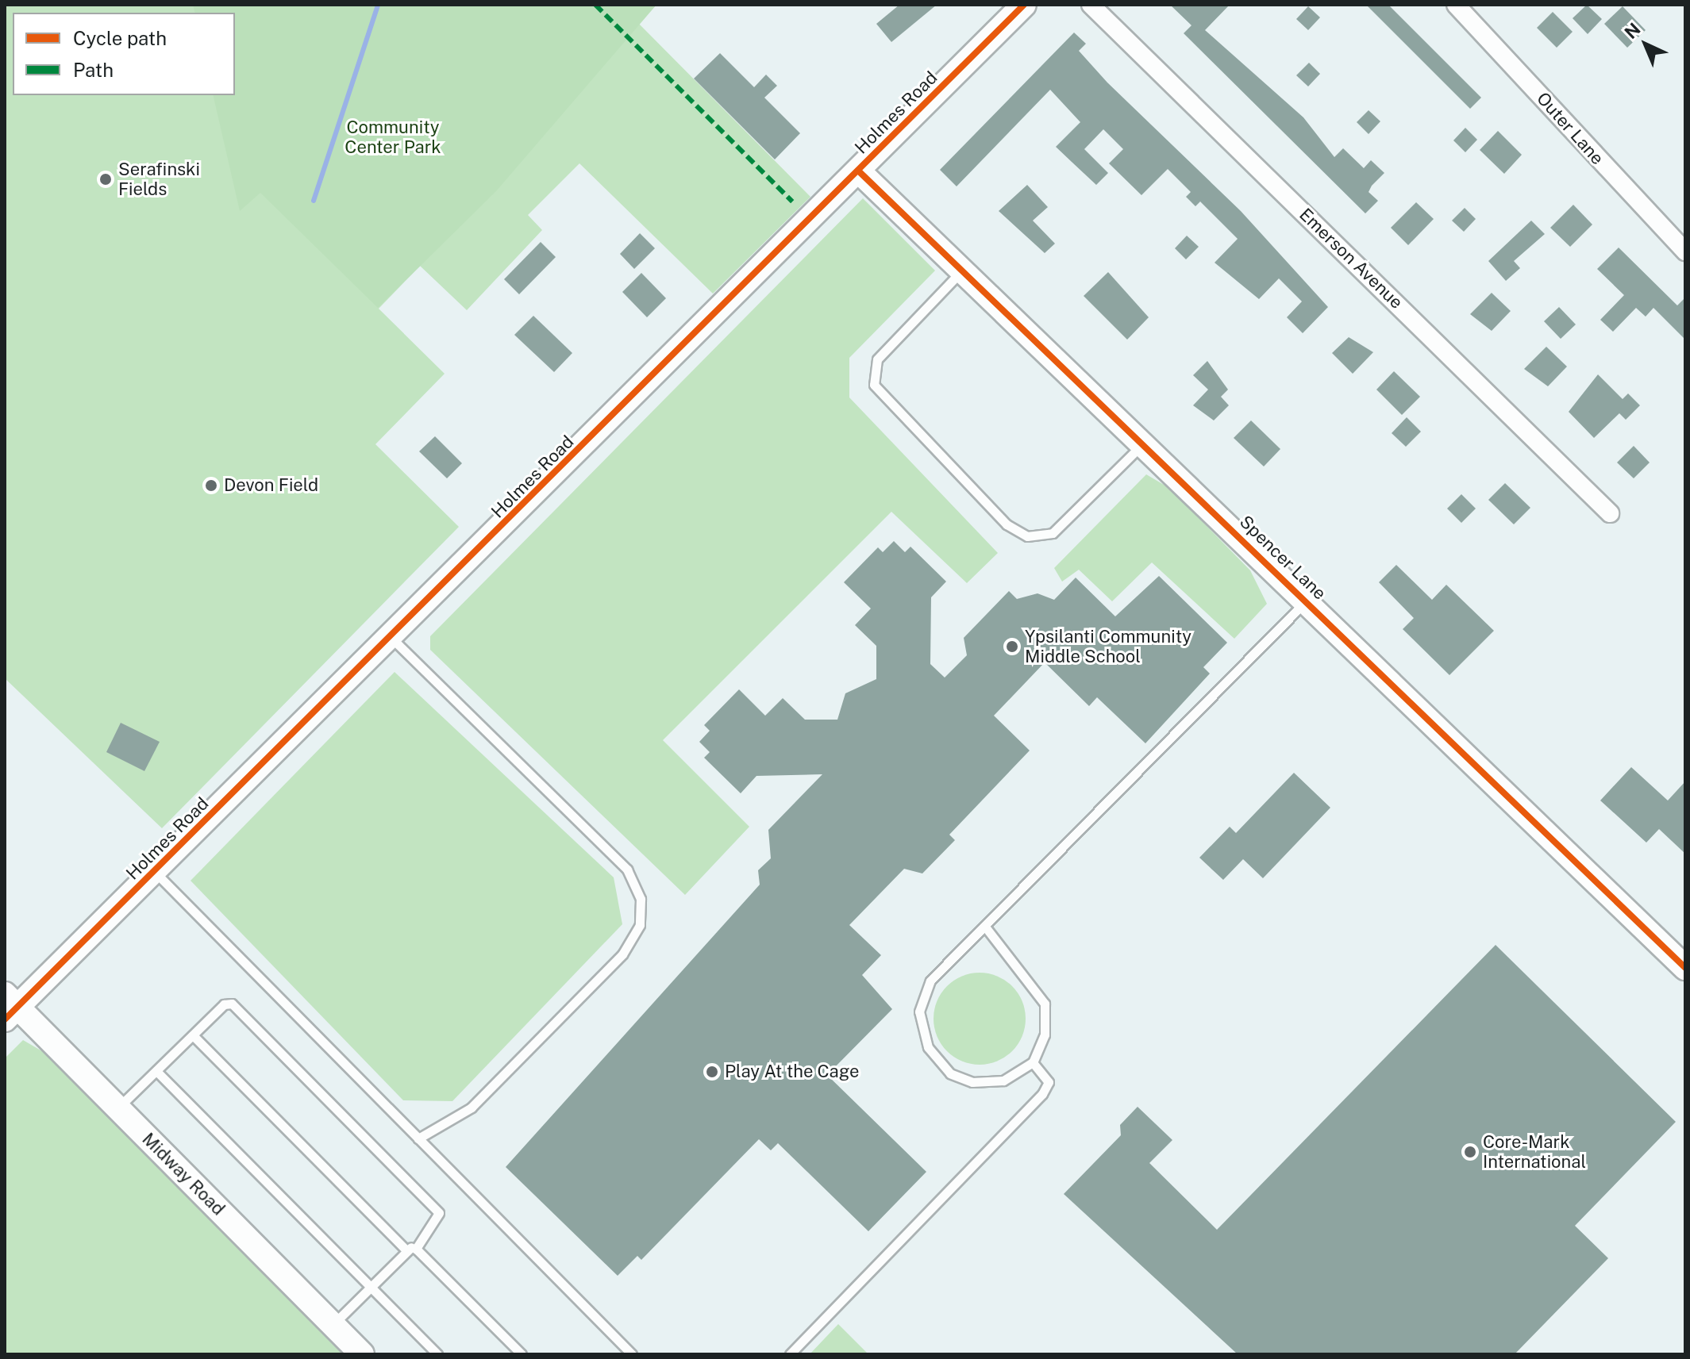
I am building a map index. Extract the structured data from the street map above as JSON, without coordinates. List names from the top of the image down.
{
  "streets": {
    "street": [
      "Holmes Road",
      "Outer Lane",
      "Emerson Avenue",
      "Spencer Lane",
      "Midway Road"
    ]
  },
  "crossings": [
    ["Holmes Road", "Spencer Lane"],
    ["Holmes Road", "Midway Road"]
  ],
  "parks": ["Community Center Park"],
  "places": [
    "Serafinski Fields",
    "Devon Field",
    "Ypsilanti Community Middle School",
    "Play At the Cage",
    "Core-Mark International"
  ],
  "legend": ["Cycle path", "Path"],
  "north": "top left"
}
